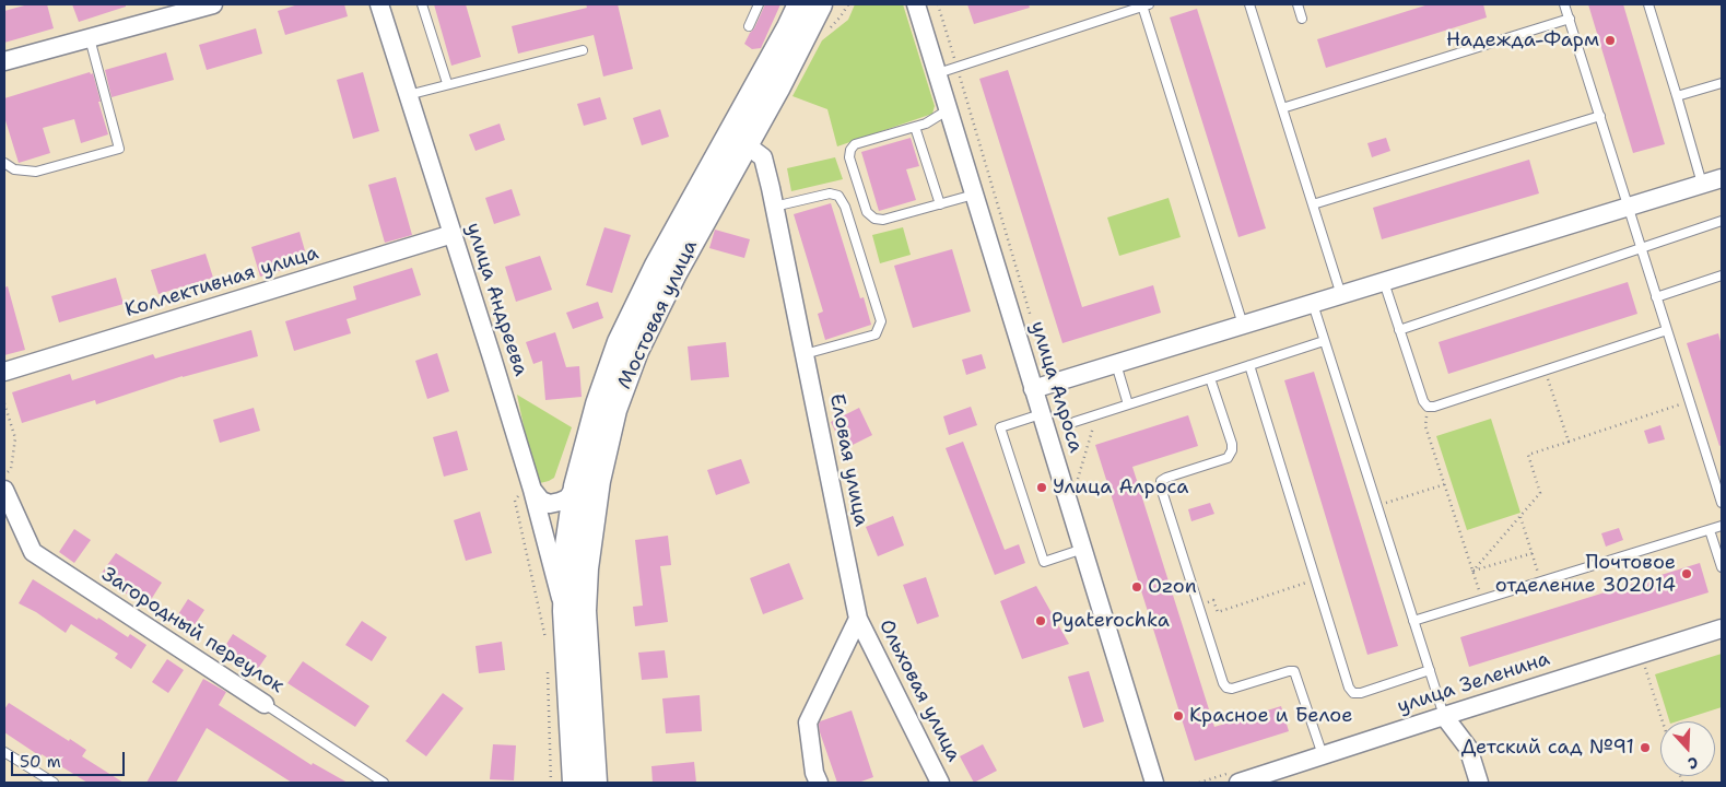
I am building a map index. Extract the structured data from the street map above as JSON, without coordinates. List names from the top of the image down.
{
  "streets": {
    "main road": ["Мостовая улица"],
    "street": [
      "Коллективная улица",
      "улица Андреева",
      "улица Алроса",
      "Еловая улица",
      "Загородный переулок",
      "улица Зеленина",
      "Ольховая улица"
    ]
  },
  "crossings": [
    ["Коллективная улица", "улица Андреева"],
    ["улица Андреева", "Мостовая улица"],
    ["Мостовая улица", "Еловая улица"],
    ["Еловая улица", "Ольховая улица"]
  ],
  "places": [
    "Надежда-Фарм",
    "Улица Алроса",
    "Почтовое отделение 302014",
    "Ozon",
    "Pyaterochka",
    "Красное и Белое",
    "Детский сад №91"
  ],
  "scale_bar": "50 m",
  "north": "bottom"
}
